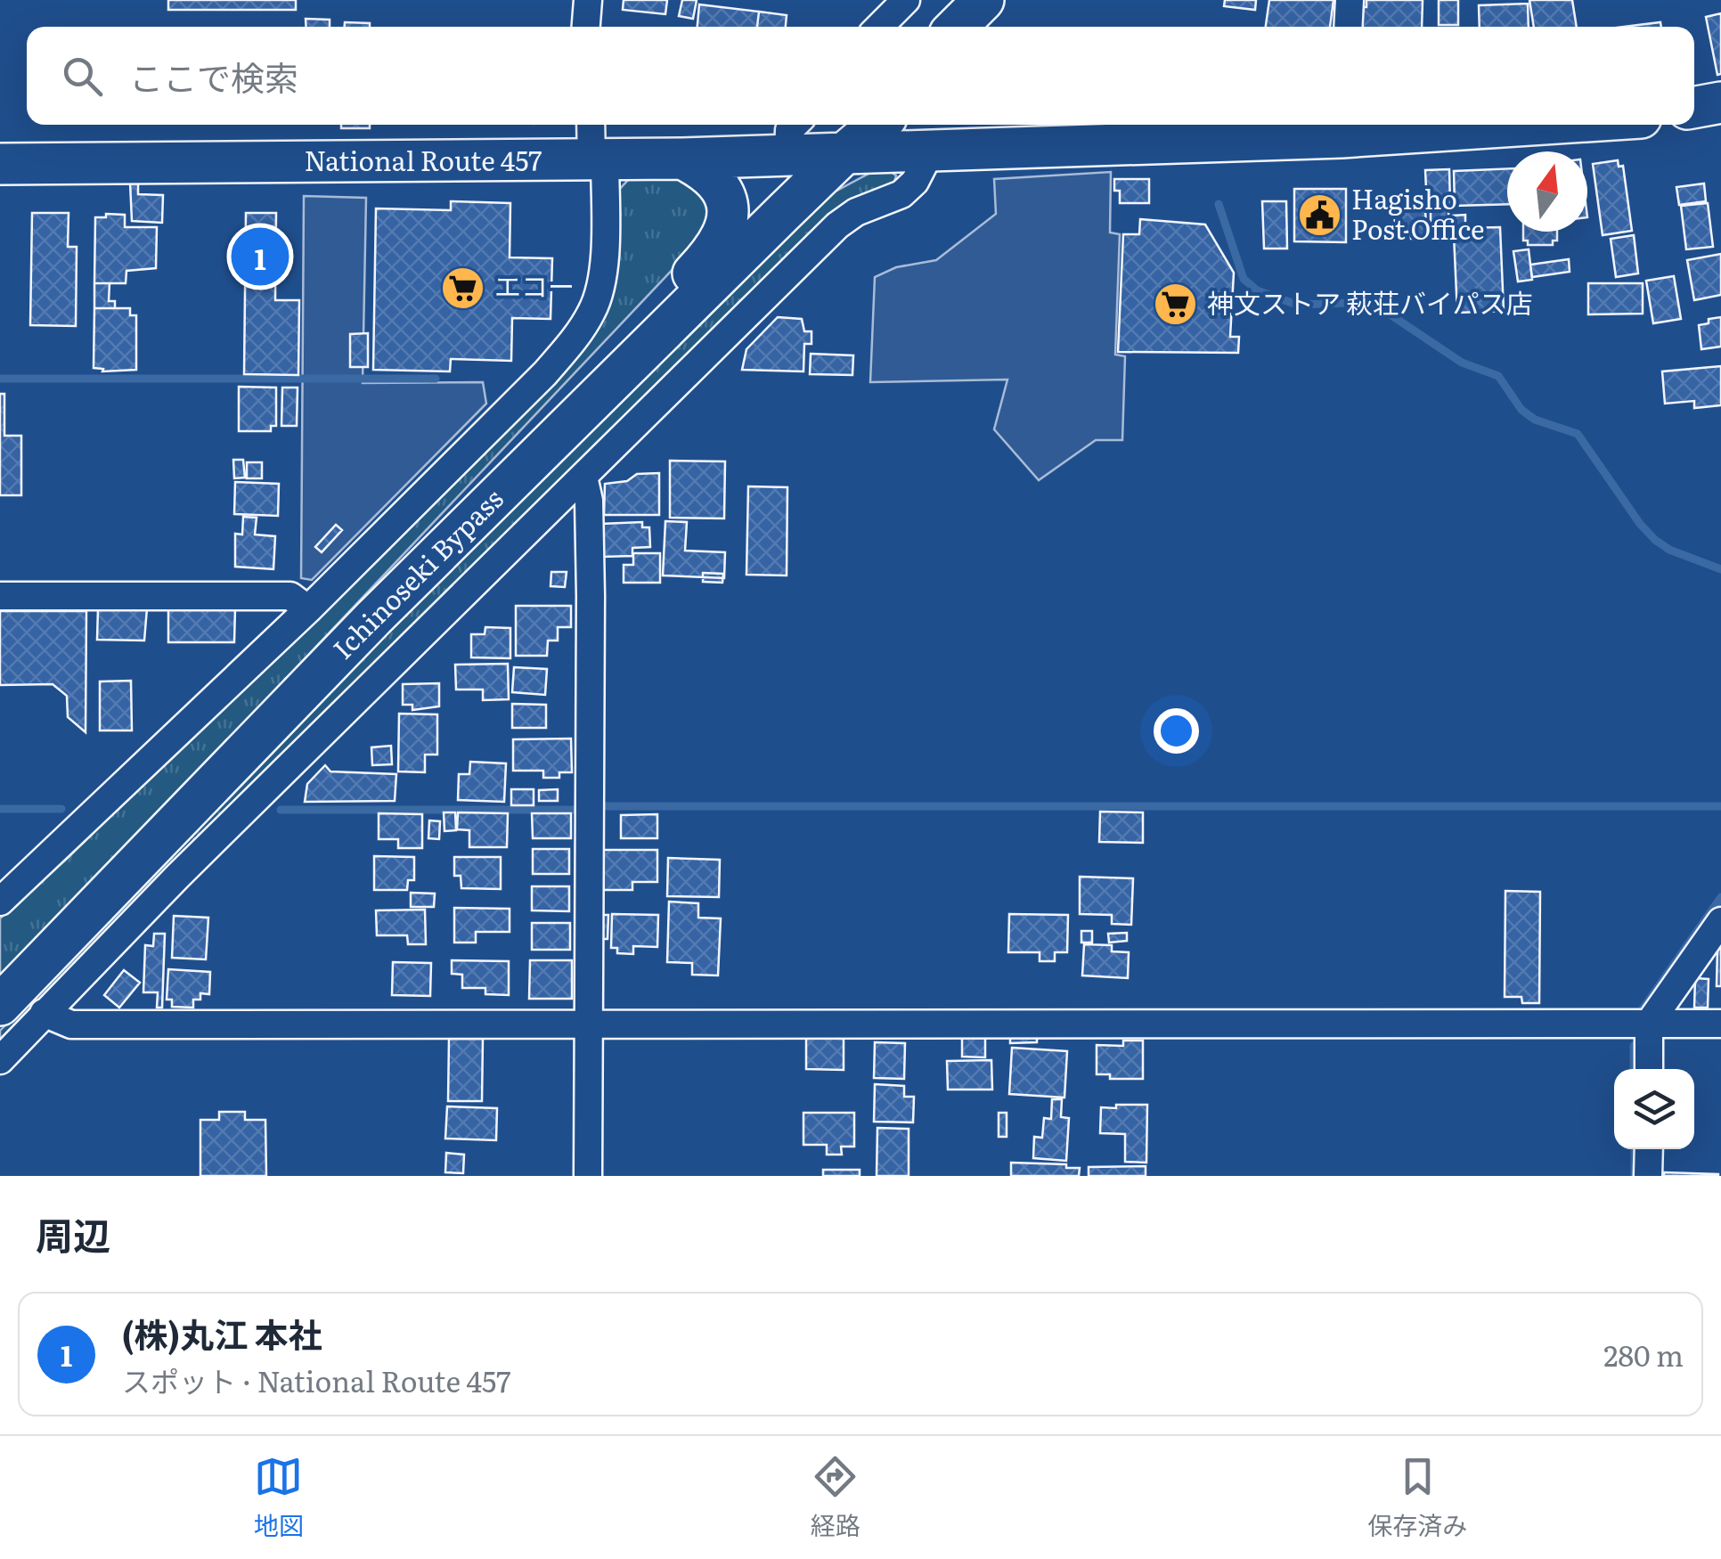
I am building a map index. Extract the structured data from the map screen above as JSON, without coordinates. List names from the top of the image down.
{
  "streets": {
    "highway": ["National Route 457", "Ichinoseki Bypass"]
  },
  "crossings": [
    ["National Route 457", "Ichinoseki Bypass"]
  ],
  "places": {
    "public building": ["Hagisho Post Office"],
    "supermarket": ["エコー", "神文ストア 萩荘バイパス店"]
  },
  "north": "top",
  "page": {
    "search": "ここで検索",
    "pins": "1",
    "heading": "周辺",
    "list": [
      {
        "mark": "1",
        "name": "(株)丸江 本社",
        "note": "スポット · National Route 457",
        "value": "280 m"
      }
    ],
    "nav": ["地図", "経路", "保存済み"]
  }
}
